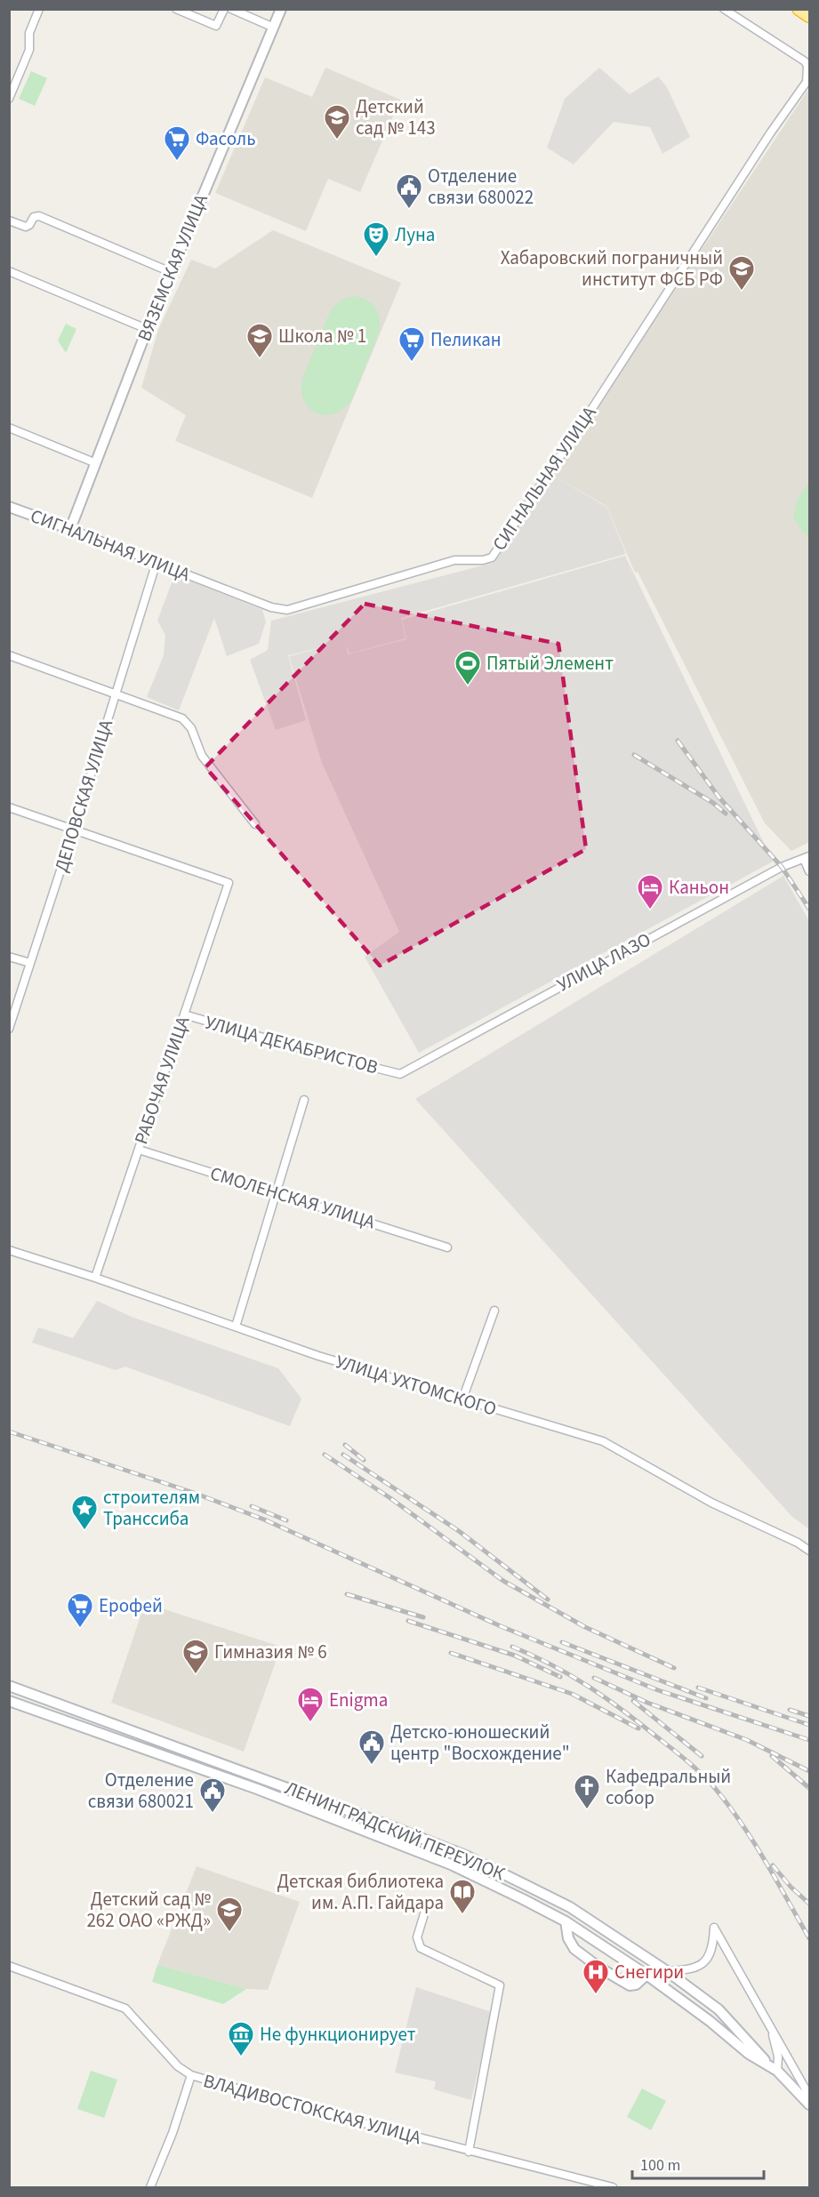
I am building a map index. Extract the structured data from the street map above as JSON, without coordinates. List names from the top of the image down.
{
  "streets": {
    "main road": ["ВЯЗЕМСКАЯ УЛИЦА", "СИГНАЛЬНАЯ УЛИЦА", "ЛЕНИНГРАДСКИЙ ПЕРЕУЛОК"],
    "street": [
      "ДЕПОВСКАЯ УЛИЦА",
      "УЛИЦА ЛАЗО",
      "УЛИЦА ДЕКАБРИСТОВ",
      "РАБОЧАЯ УЛИЦА",
      "СМОЛЕНСКАЯ УЛИЦА",
      "УЛИЦА УХТОМСКОГО",
      "ВЛАДИВОСТОКСКАЯ УЛИЦА"
    ]
  },
  "crossings": [
    ["ВЯЗЕМСКАЯ УЛИЦА", "СИГНАЛЬНАЯ УЛИЦА"],
    ["СИГНАЛЬНАЯ УЛИЦА", "ДЕПОВСКАЯ УЛИЦА"],
    ["ДЕПОВСКАЯ УЛИЦА", "РАБОЧАЯ УЛИЦА"],
    ["УЛИЦА ЛАЗО", "УЛИЦА ДЕКАБРИСТОВ"],
    ["УЛИЦА ДЕКАБРИСТОВ", "РАБОЧАЯ УЛИЦА"],
    ["РАБОЧАЯ УЛИЦА", "СМОЛЕНСКАЯ УЛИЦА"],
    ["РАБОЧАЯ УЛИЦА", "УЛИЦА УХТОМСКОГО"]
  ],
  "places": {
    "school or university": [
      "Детский сад № 143",
      "Хабаровский пограничный институт ФСБ РФ",
      "Школа № 1",
      "Гимназия № 6",
      "Детский сад № 262 ОАО «РЖД»"
    ],
    "supermarket": ["Фасоль", "Пеликан", "Ерофей"],
    "public building": ["Отделение связи 680022", "Детско-юношеский центр \"Восхождение\"", "Отделение связи 680021"],
    "theatre": ["Луна"],
    "sports": ["Пятый Элемент"],
    "hotel": ["Каньон", "Enigma"],
    "place": ["строителям Транссиба"],
    "church": ["Кафедральный собор"],
    "library": ["Детская библиотека им. А.П. Гайдара"],
    "hospital": ["Снегири"],
    "museum": ["Не функционирует"]
  },
  "scale_bar": "100 m"
}
